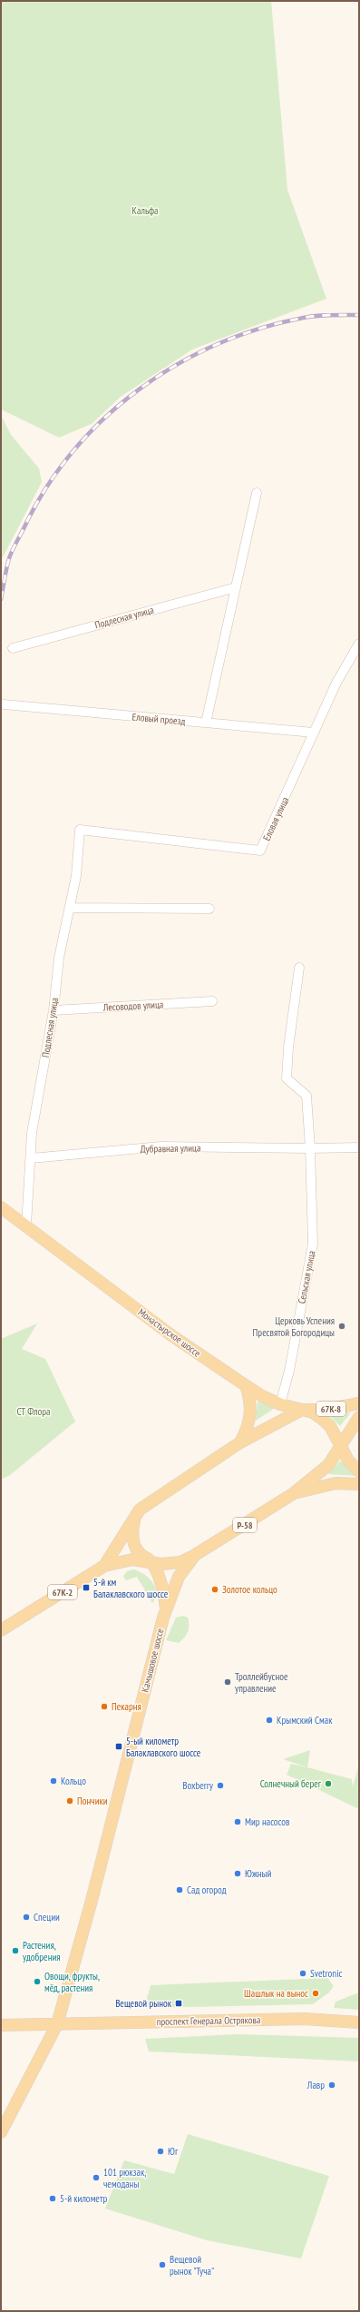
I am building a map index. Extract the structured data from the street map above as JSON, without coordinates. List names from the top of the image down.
{
  "streets": {
    "main road": [
      "Монастырское шоссе",
      "67К-8",
      "Р-58",
      "67К-2",
      "Камышовое шоссе",
      "проспект Генерала Острякова"
    ],
    "street": [
      "Подлесная улица",
      "Еловый проезд",
      "Еловая улица",
      "Лесоводов улица",
      "Дубравная улица",
      "Сельская улица"
    ]
  },
  "crossings": [
    ["Подлесная улица", "Еловая улица"],
    ["Подлесная улица", "Лесоводов улица"],
    ["Подлесная улица", "Дубравная улица"],
    ["Подлесная улица", "Монастырское шоссе"],
    ["Еловый проезд", "Еловая улица"],
    ["Дубравная улица", "Сельская улица"],
    ["Сельская улица", "Монастырское шоссе"],
    ["Монастырское шоссе", "67К-8"],
    ["Монастырское шоссе", "Камышовое шоссе"],
    ["Р-58", "67К-2"],
    ["Р-58", "Камышовое шоссе"],
    ["Камышовое шоссе", "проспект Генерала Острякова"]
  ],
  "parks": ["Кальфа", "СТ Флора"],
  "places": {
    "other": [
      "Церковь Успения Пресвятой Богородицы",
      "Золотое кольцо",
      "Троллейбусное управление",
      "Пекарня",
      "Крымский Смак",
      "Кольцо",
      "Солнечный берег",
      "Boxberry",
      "Пончики",
      "Мир насосов",
      "Южный",
      "Сад огород",
      "Специи",
      "Растения, удобрения",
      "Svetronic",
      "Овощи, фрукты, мёд, растения",
      "Шашлык на вынос",
      "Лавр",
      "Юг",
      "101 рюкзак, чемоданы",
      "5-й километр",
      "Вещевой рынок \"Туча\""
    ],
    "transit": ["5-й км Балаклавского шоссе", "5-ый километр Балаклавского шоссе", "Вещевой рынок"]
  }
}
